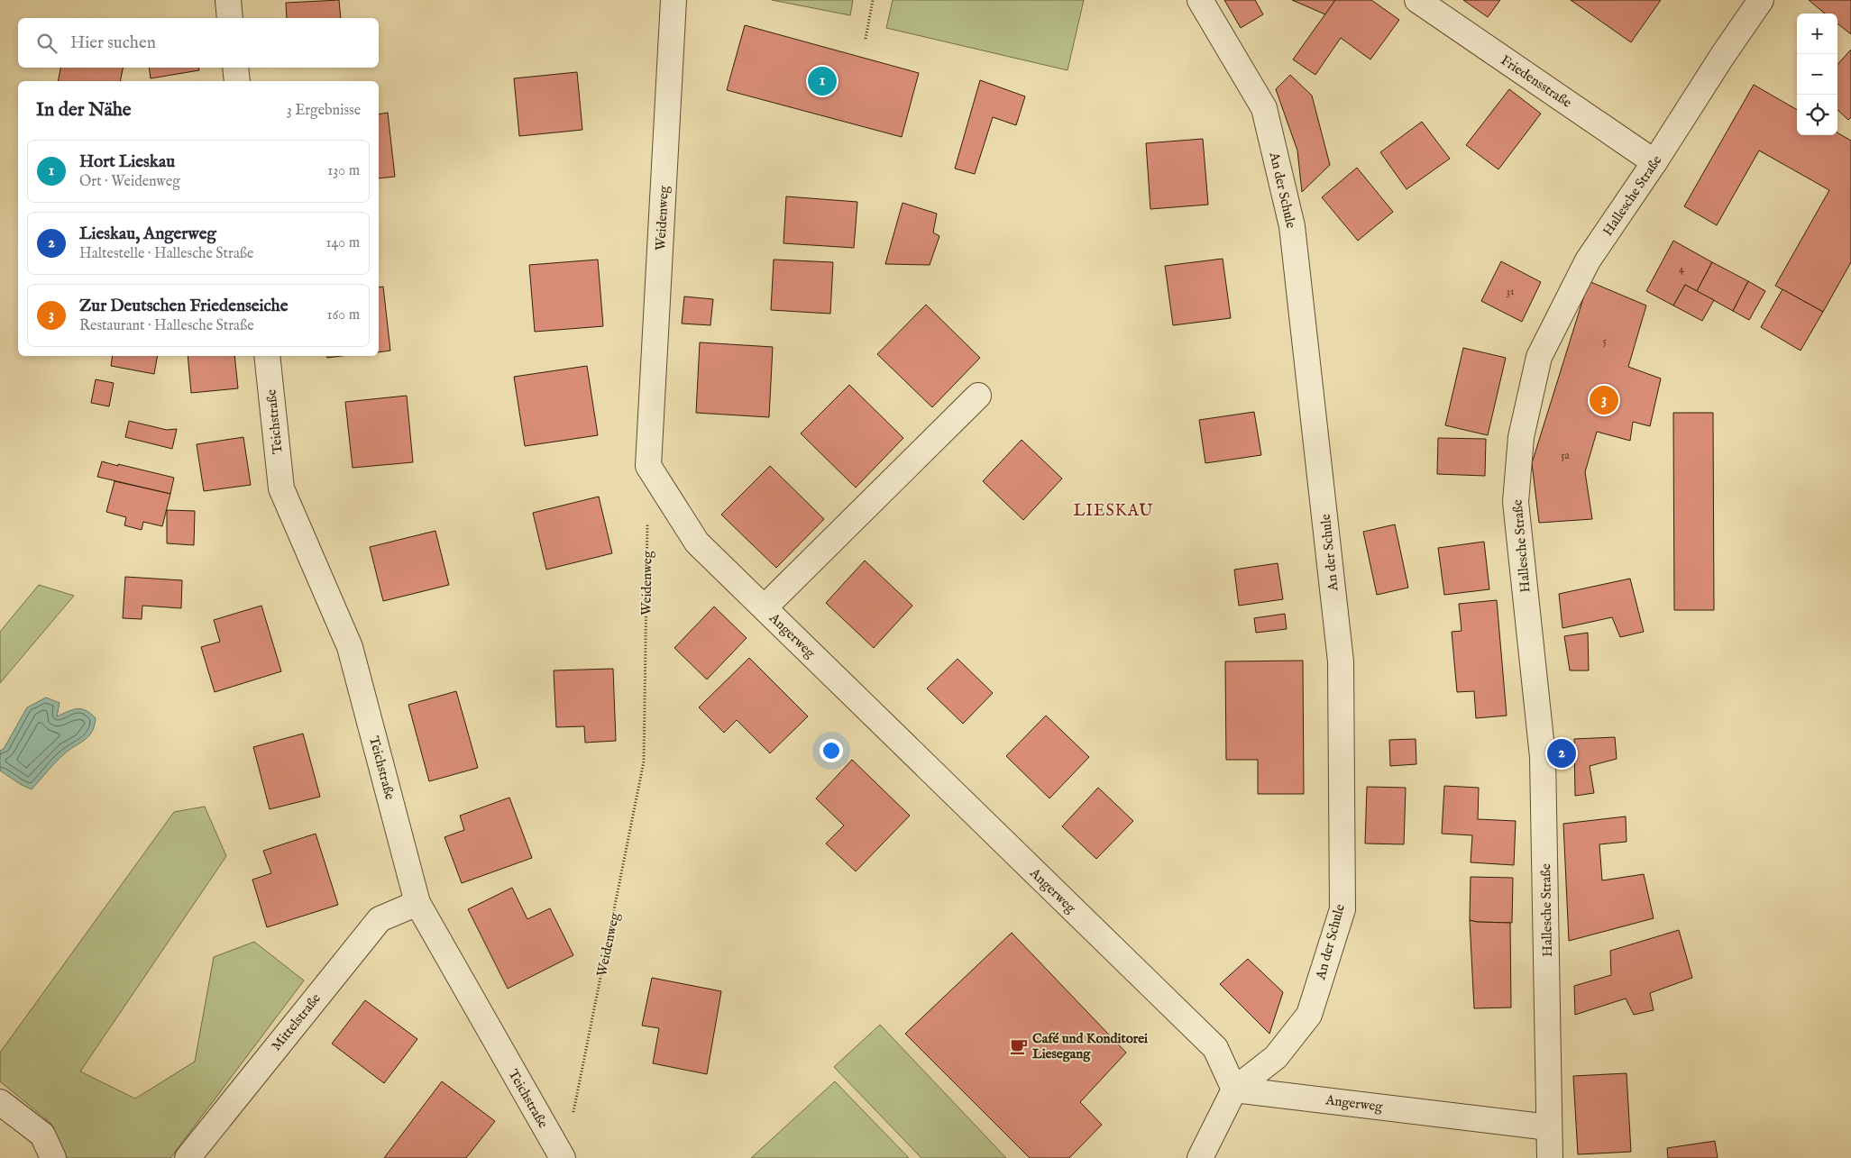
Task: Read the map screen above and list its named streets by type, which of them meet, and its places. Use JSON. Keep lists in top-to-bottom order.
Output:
{
  "streets": {
    "street": [
      "Friedensstraße",
      "An der Schule",
      "Hallesche Straße",
      "Weidenweg",
      "Teichstraße",
      "Angerweg",
      "Mittelstraße"
    ]
  },
  "crossings": [
    ["Friedensstraße", "Hallesche Straße"],
    ["An der Schule", "Angerweg"],
    ["Hallesche Straße", "Angerweg"],
    ["Weidenweg", "Angerweg"],
    ["Teichstraße", "Mittelstraße"]
  ],
  "districts": ["LIESKAU"],
  "places": {
    "cafe": ["Café und Konditorei Liesegang"]
  },
  "house_numbers": [
    "4",
    "31",
    "5",
    "5a"
  ],
  "page": {
    "map_buttons": ["+", "−"],
    "search": "Hier suchen",
    "pins": ["1", "3", "2"],
    "heading": ["In der Nähe", "3 Ergebnisse"],
    "list": [
      {
        "mark": "1",
        "name": "Hort Lieskau",
        "note": "Ort · Weidenweg",
        "value": "130 m"
      },
      {
        "mark": "2",
        "name": "Lieskau, Angerweg",
        "note": "Haltestelle · Hallesche Straße",
        "value": "140 m"
      },
      {
        "mark": "3",
        "name": "Zur Deutschen Friedenseiche",
        "note": "Restaurant · Hallesche Straße",
        "value": "160 m"
      }
    ]
  }
}
